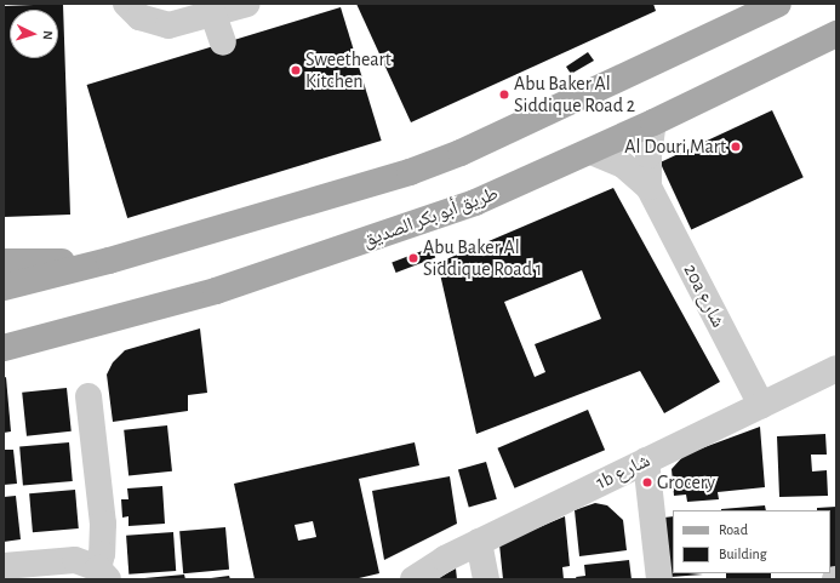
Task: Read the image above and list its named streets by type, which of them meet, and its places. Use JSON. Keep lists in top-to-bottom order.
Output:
{
  "streets": {
    "main road": ["طريق أبو بكر الصديق"],
    "street": ["20a شارع", "1b شارع"]
  },
  "crossings": [
    ["طريق أبو بكر الصديق", "20a شارع"],
    ["20a شارع", "1b شارع"]
  ],
  "places": [
    "Sweetheart Kitchen",
    "Abu Baker Al Siddique Road 2",
    "Al Douri Mart",
    "Abu Baker Al Siddique Road 1",
    "Grocery"
  ],
  "legend": ["Road", "Building"],
  "north": "right"
}
